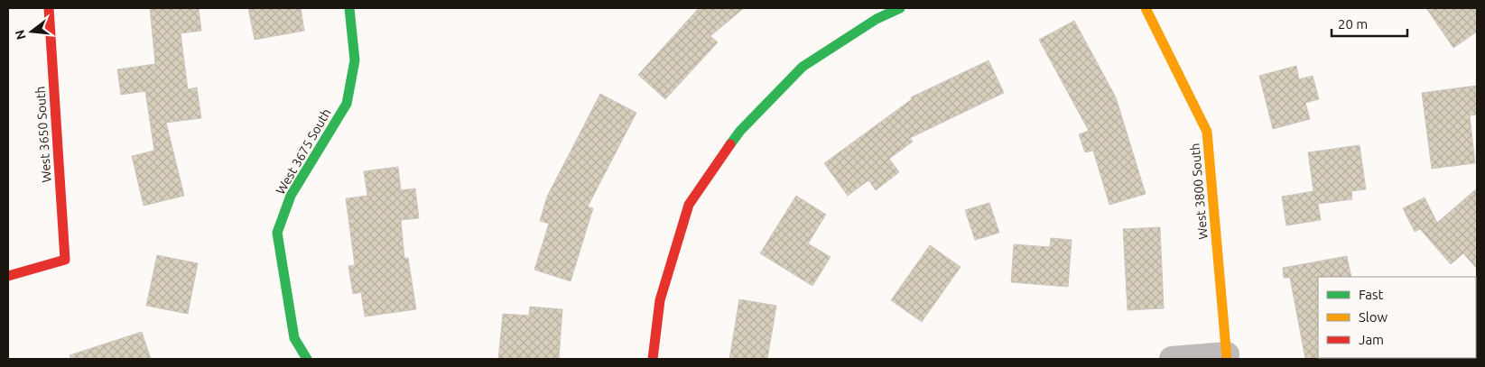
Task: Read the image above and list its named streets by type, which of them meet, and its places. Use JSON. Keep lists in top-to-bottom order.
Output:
{
  "streets": {
    "street": ["West 3650 South", "West 3675 South", "West 3800 South"]
  },
  "legend": ["Fast", "Slow", "Jam"],
  "scale_bar": "20 m",
  "north": "left"
}
